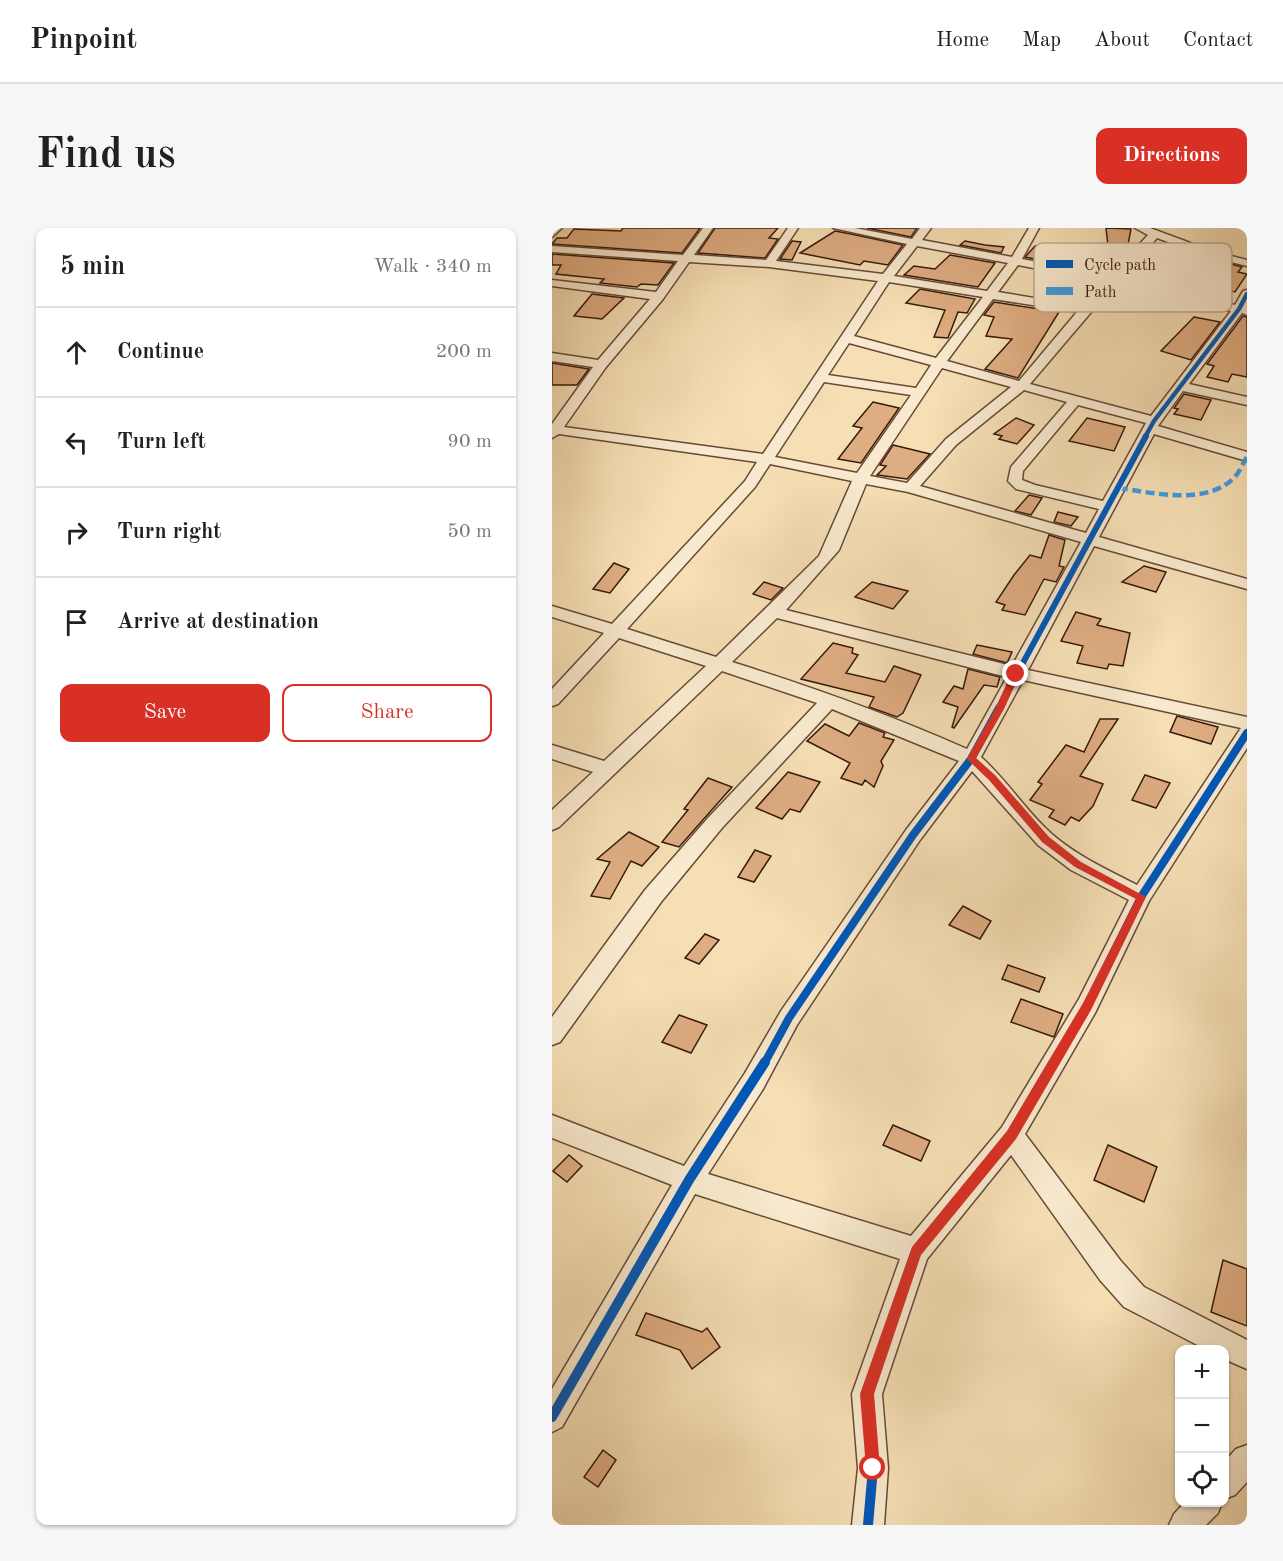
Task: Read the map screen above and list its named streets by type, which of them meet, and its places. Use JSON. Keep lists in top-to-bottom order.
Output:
{
  "legend": ["Cycle path", "Path"],
  "page": {
    "header": "Pinpoint",
    "nav": [
      "Home",
      "Map",
      "About",
      "Contact"
    ],
    "buttons": [
      "Directions",
      ["Save", "Share"]
    ],
    "title": "Find us",
    "heading": ["5 min", "Walk · 340 m"],
    "list": [
      ["Continue", "200 m"],
      ["Turn left", "90 m"],
      ["Turn right", "50 m"],
      "Arrive at destination"
    ],
    "map_buttons": ["+", "−"]
  }
}
